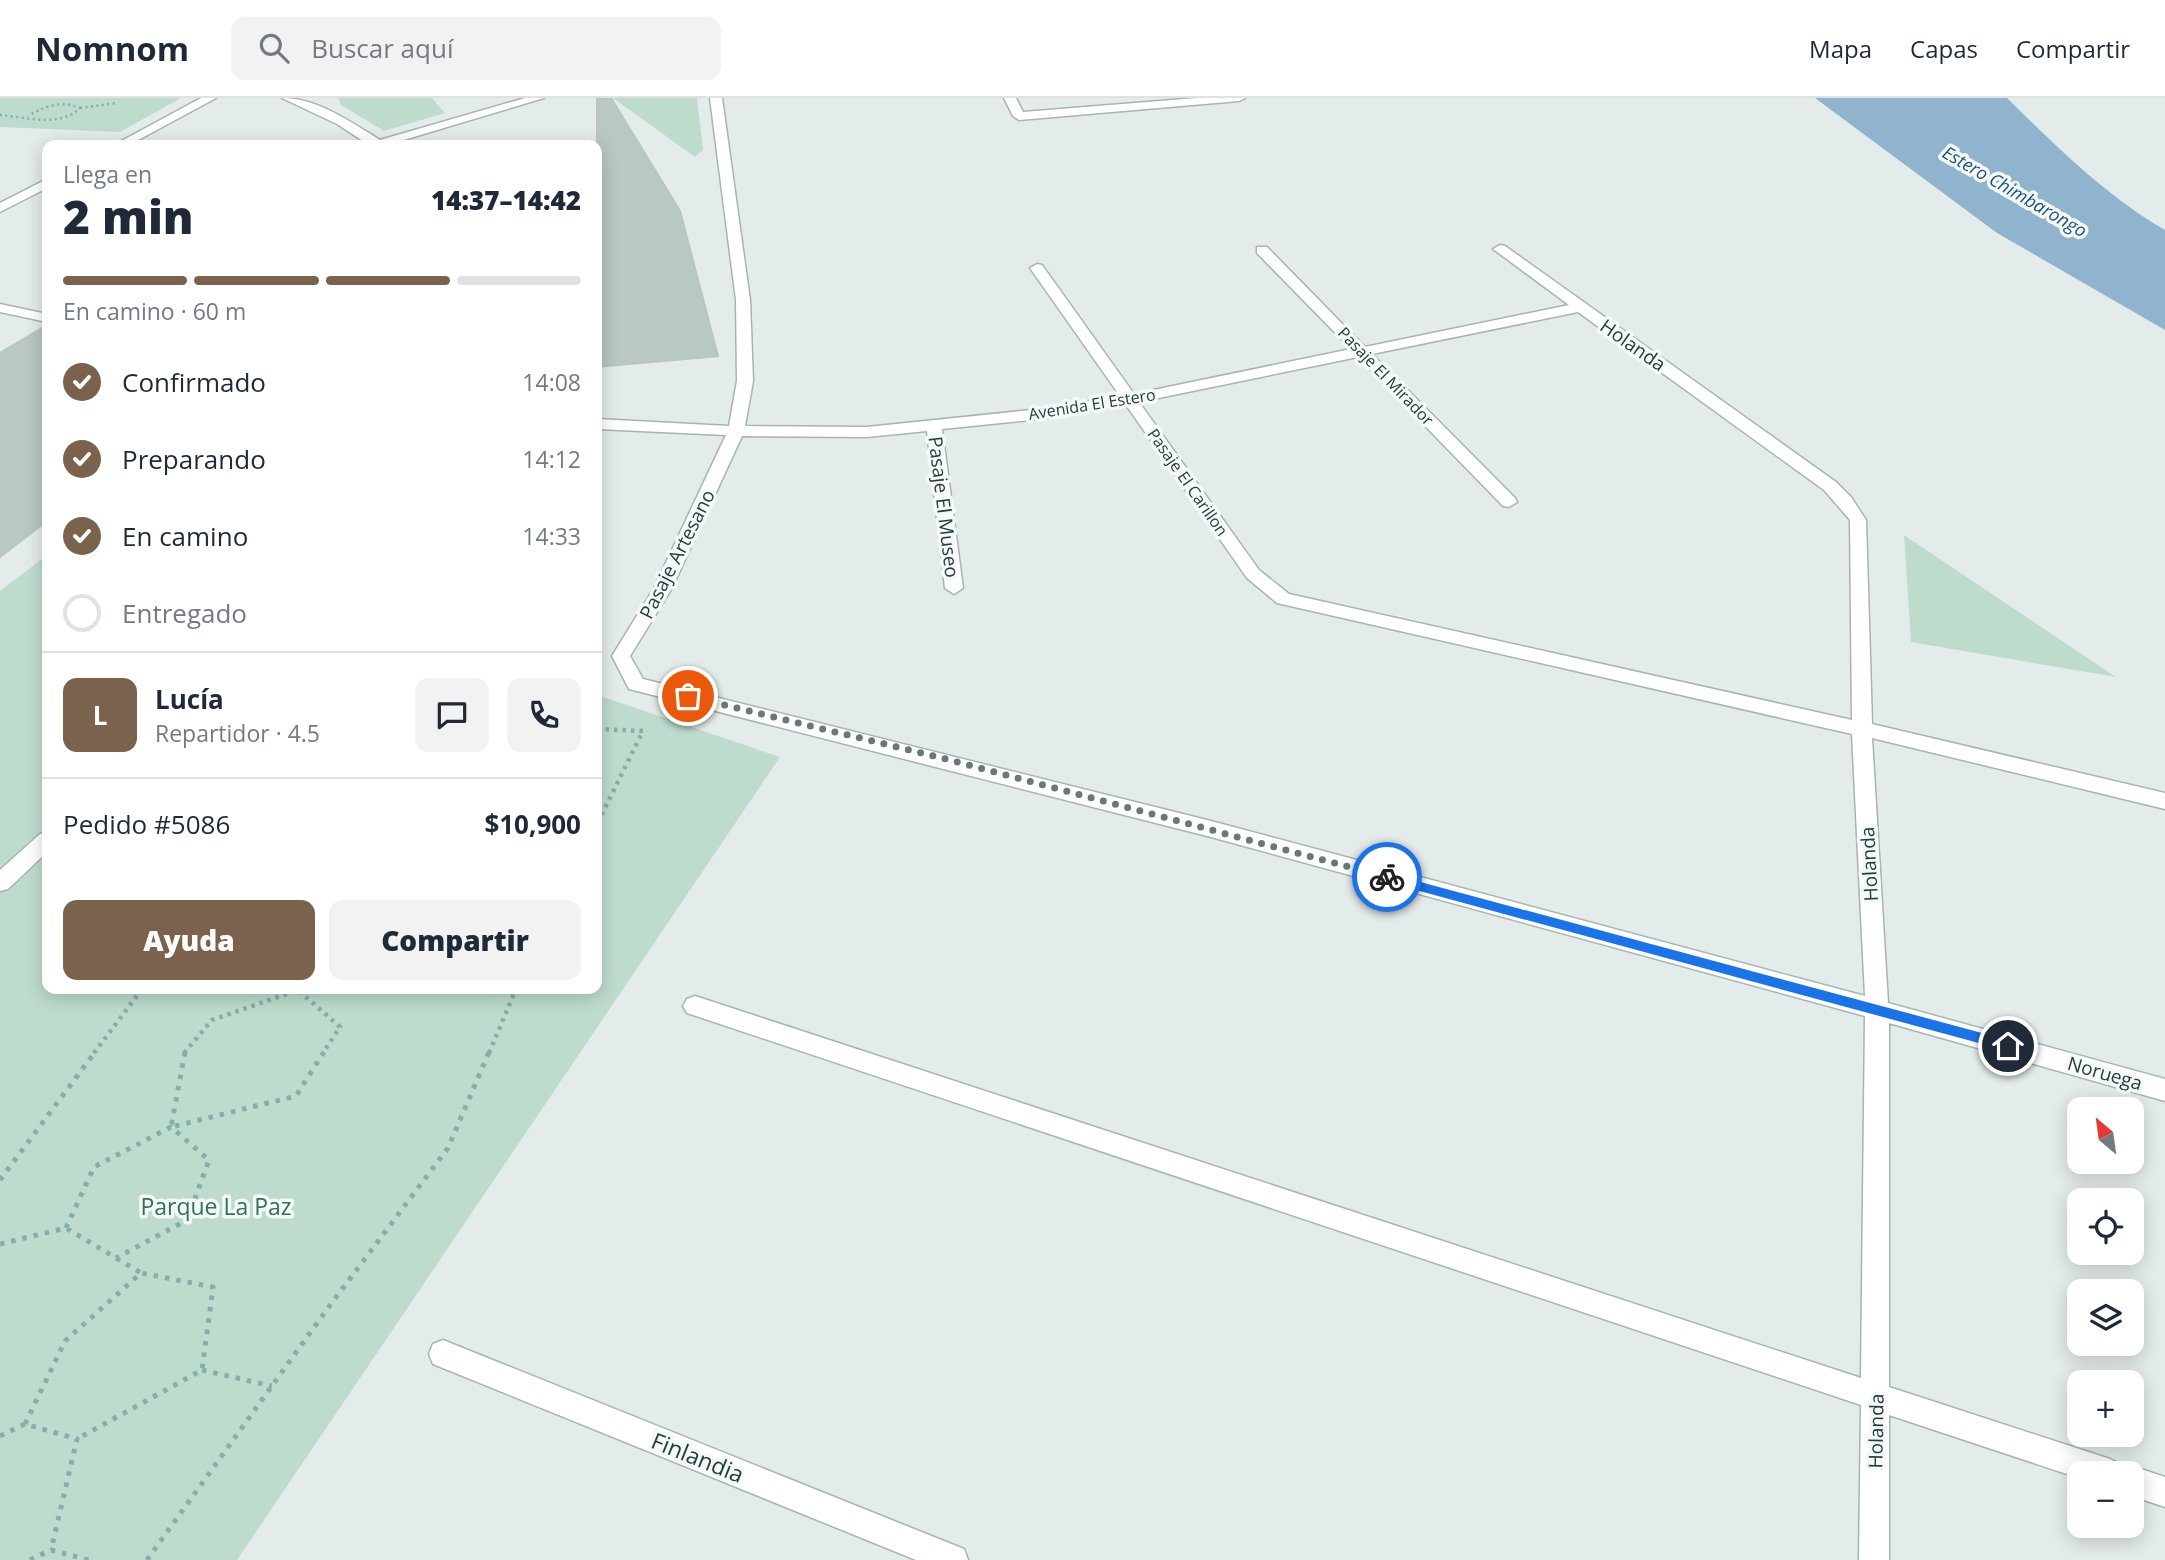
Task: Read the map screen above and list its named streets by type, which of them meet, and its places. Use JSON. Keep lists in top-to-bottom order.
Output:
{
  "streets": {
    "street": [
      "Holanda",
      "Pasaje El Mirador",
      "Avenida El Estero",
      "Pasaje El Carillon",
      "Pasaje El Museo",
      "Pasaje Artesano",
      "Noruega",
      "Finlandia"
    ]
  },
  "crossings": [
    ["Holanda", "Avenida El Estero"],
    ["Holanda", "Pasaje El Carillon"],
    ["Holanda", "Noruega"],
    ["Pasaje El Mirador", "Avenida El Estero"],
    ["Avenida El Estero", "Pasaje El Carillon"],
    ["Avenida El Estero", "Pasaje El Museo"],
    ["Avenida El Estero", "Pasaje Artesano"],
    ["Pasaje Artesano", "Noruega"]
  ],
  "water": ["Estero Chimbarongo"],
  "parks": ["Parque La Paz"],
  "north": "top left",
  "page": {
    "header": "Nomnom",
    "search": "Buscar aquí",
    "nav": ["Mapa", "Capas", "Compartir"],
    "heading": ["2 min", "Llega en", "14:37–14:42"],
    "panel": [
      "Lucía",
      "Repartidor · 4.5",
      "Pedido #5086",
      "$10,900"
    ],
    "bar": "En camino · 60 m",
    "list": [
      ["Confirmado", "14:08"],
      ["Preparando", "14:12"],
      ["En camino", "14:33"],
      "Entregado"
    ],
    "round": "L",
    "buttons": ["Ayuda", "Compartir"],
    "map_buttons": ["+", "−"]
  }
}
